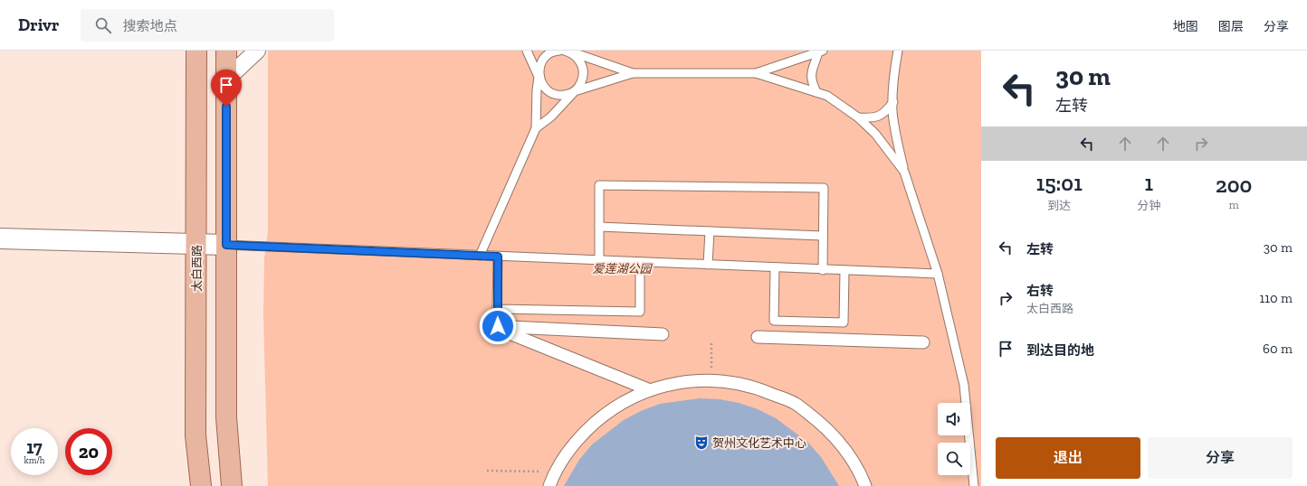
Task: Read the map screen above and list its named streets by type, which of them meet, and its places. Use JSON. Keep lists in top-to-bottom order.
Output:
{
  "streets": {
    "main road": ["太白西路"]
  },
  "parks": ["爱莲湖公园"],
  "places": {
    "theatre": ["贺州文化艺术中心"]
  },
  "page": {
    "header": "Drivr",
    "search": "搜索地点",
    "nav": ["地图", "图层", "分享"],
    "turn": ["30 m", "左转"],
    "eta": [
      "15:01",
      "到达",
      "1",
      "分钟",
      "200",
      "m"
    ],
    "list": [
      {
        "name": "左转",
        "value": "30 m"
      },
      {
        "name": "右转",
        "note": "太白西路",
        "value": "110 m"
      },
      {
        "name": "到达目的地",
        "value": "60 m"
      }
    ],
    "speed": "17 km/h",
    "limit": "20",
    "buttons": ["退出", "分享"]
  }
}
